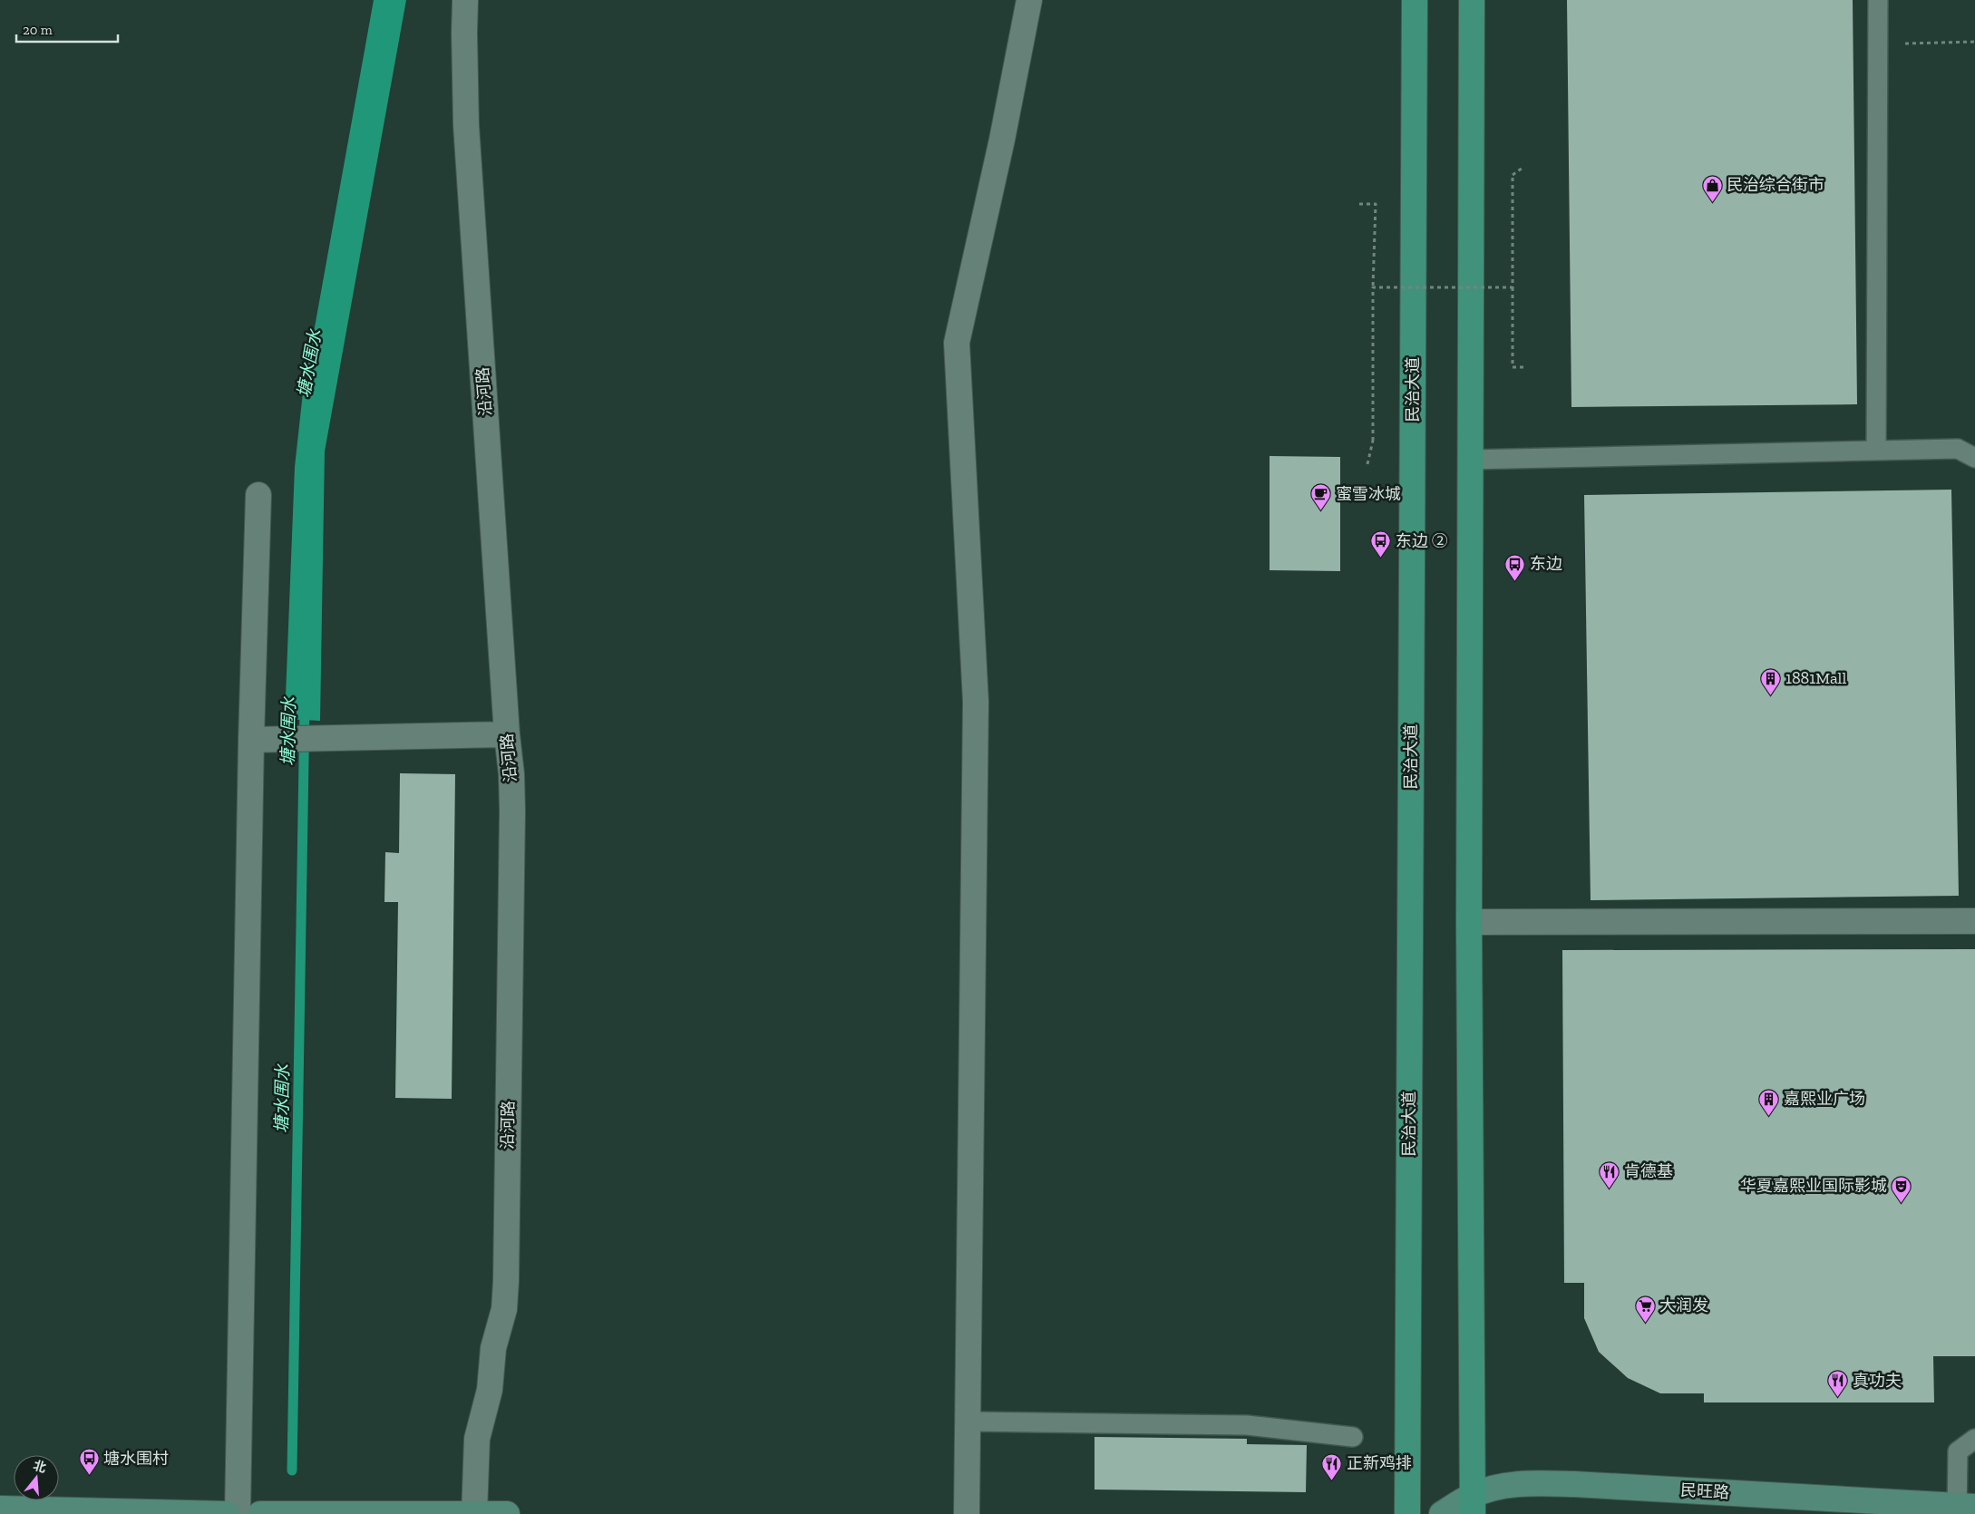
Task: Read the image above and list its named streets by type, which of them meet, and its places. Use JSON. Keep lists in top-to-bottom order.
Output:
{
  "streets": {
    "main road": ["民治大道", "民旺路"],
    "street": ["沿河路"]
  },
  "water": ["塘水围水"],
  "places": {
    "shop": ["民治综合街市"],
    "cafe": ["蜜雪冰城"],
    "bus stop": ["东边 ②", "东边", "塘水围村"],
    "building": ["1881Mall", "嘉熙业广场"],
    "restaurant": ["肯德基", "真功夫", "正新鸡排"],
    "theatre": ["华夏嘉熙业国际影城"],
    "supermarket": ["大润发"]
  },
  "scale_bar": "20 m",
  "north": "top"
}
